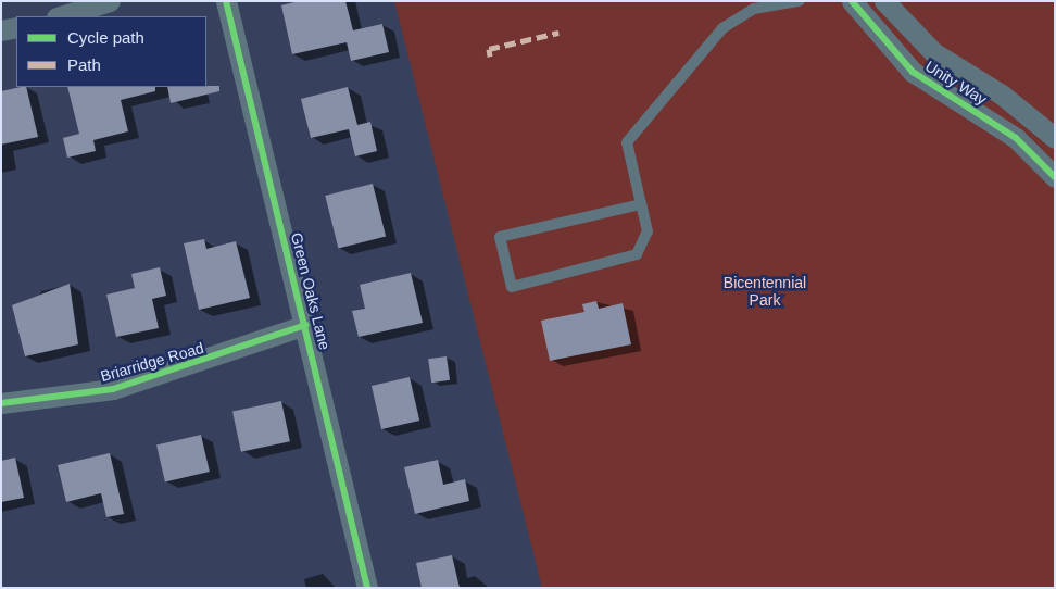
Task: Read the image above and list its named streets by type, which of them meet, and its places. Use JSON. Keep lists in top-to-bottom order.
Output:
{
  "streets": {
    "street": ["Unity Way", "Green Oaks Lane", "Briarridge Road"]
  },
  "crossings": [
    ["Green Oaks Lane", "Briarridge Road"]
  ],
  "parks": ["Bicentennial Park"],
  "legend": ["Cycle path", "Path"]
}
